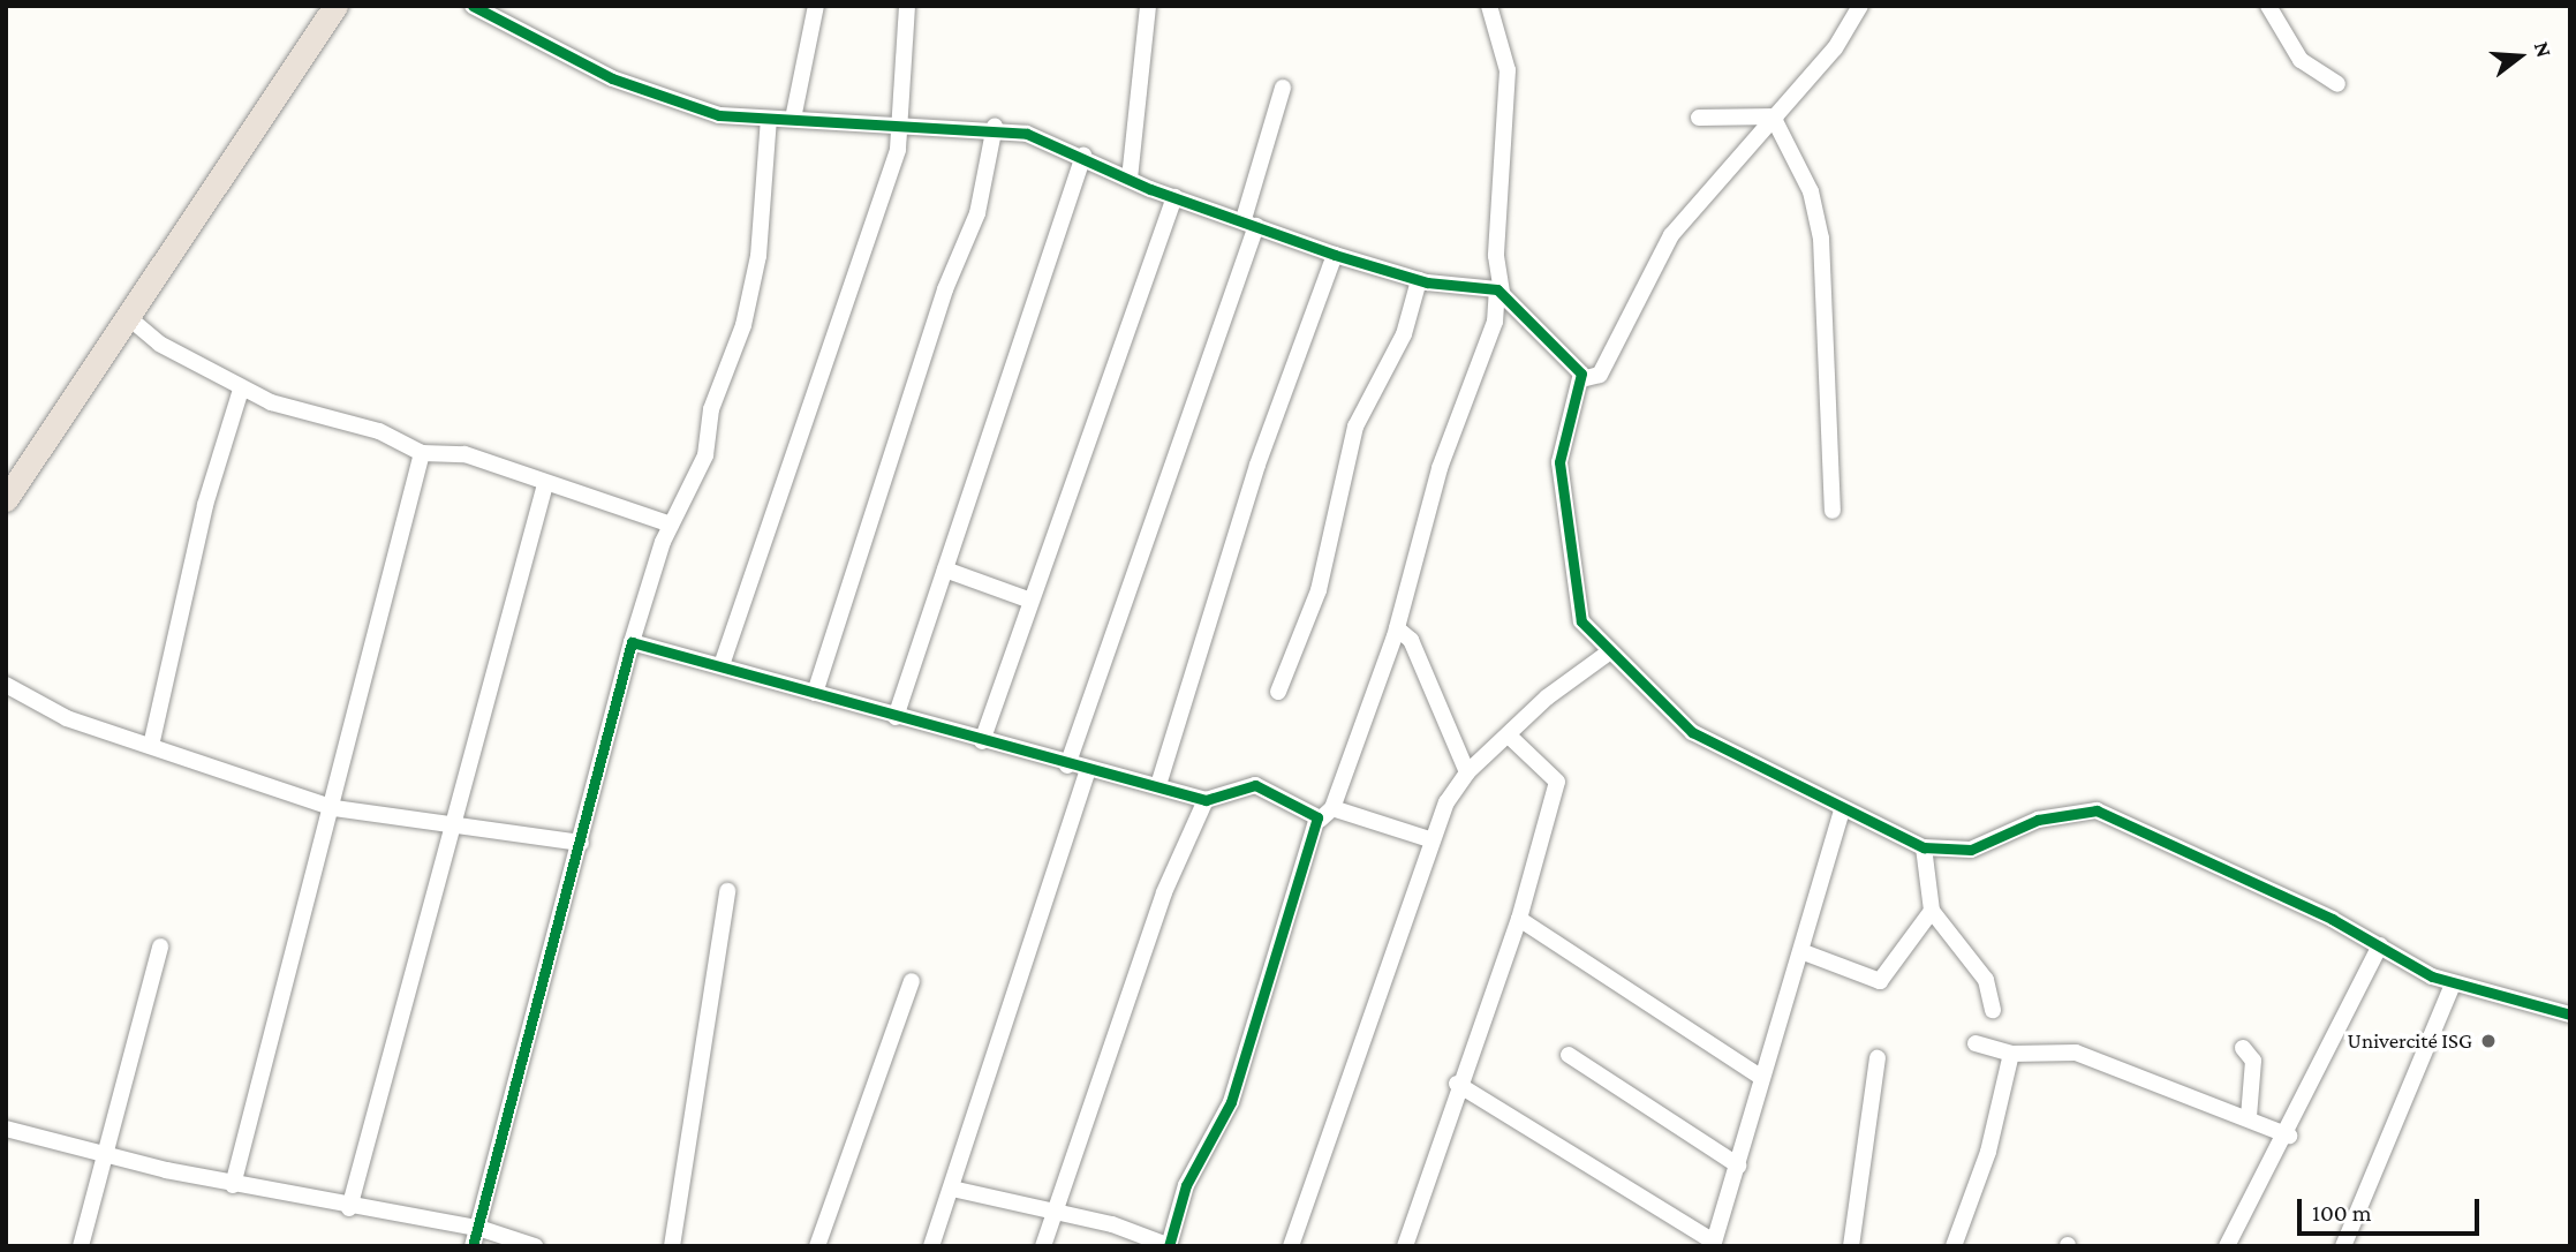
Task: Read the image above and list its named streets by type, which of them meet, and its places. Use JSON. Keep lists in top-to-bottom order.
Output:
{
  "places": ["Univercité ISG"],
  "scale_bar": "100 m",
  "north": "right"
}
